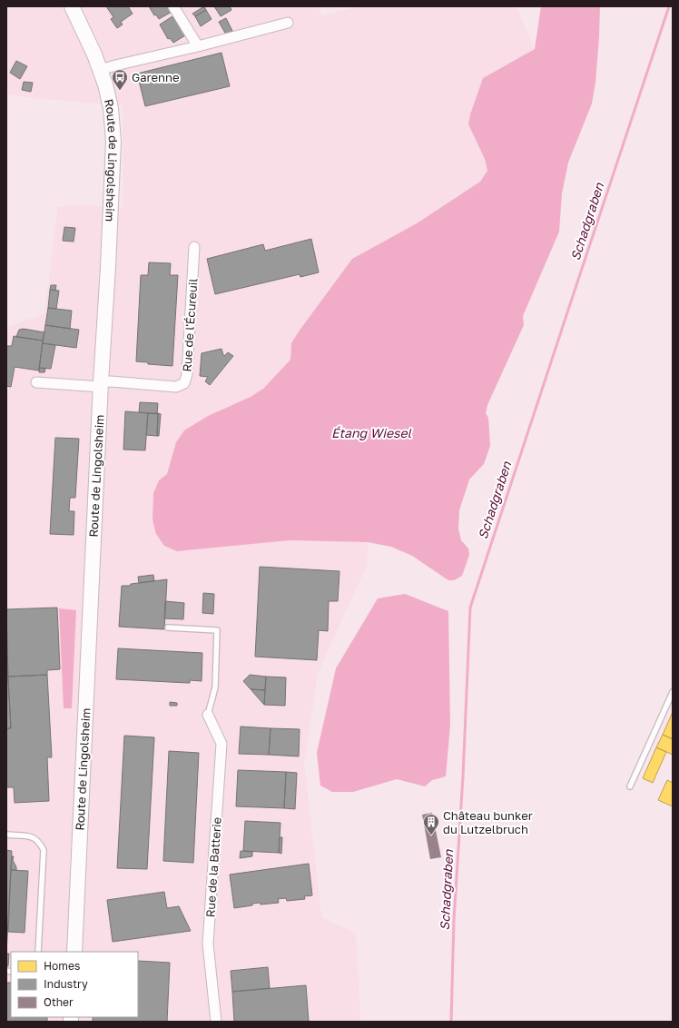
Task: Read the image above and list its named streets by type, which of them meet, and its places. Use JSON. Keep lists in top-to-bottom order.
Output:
{
  "streets": {
    "main road": ["Route de Lingolsheim"],
    "street": ["Rue de l'Écureuil", "Rue de la Batterie"]
  },
  "crossings": [
    ["Route de Lingolsheim", "Rue de l'Écureuil"]
  ],
  "water": ["Schadgraben", "Étang Wiesel"],
  "places": {
    "bus stop": ["Garenne"],
    "building": ["Château bunker du Lutzelbruch"]
  },
  "legend": ["Homes", "Industry", "Other"]
}
